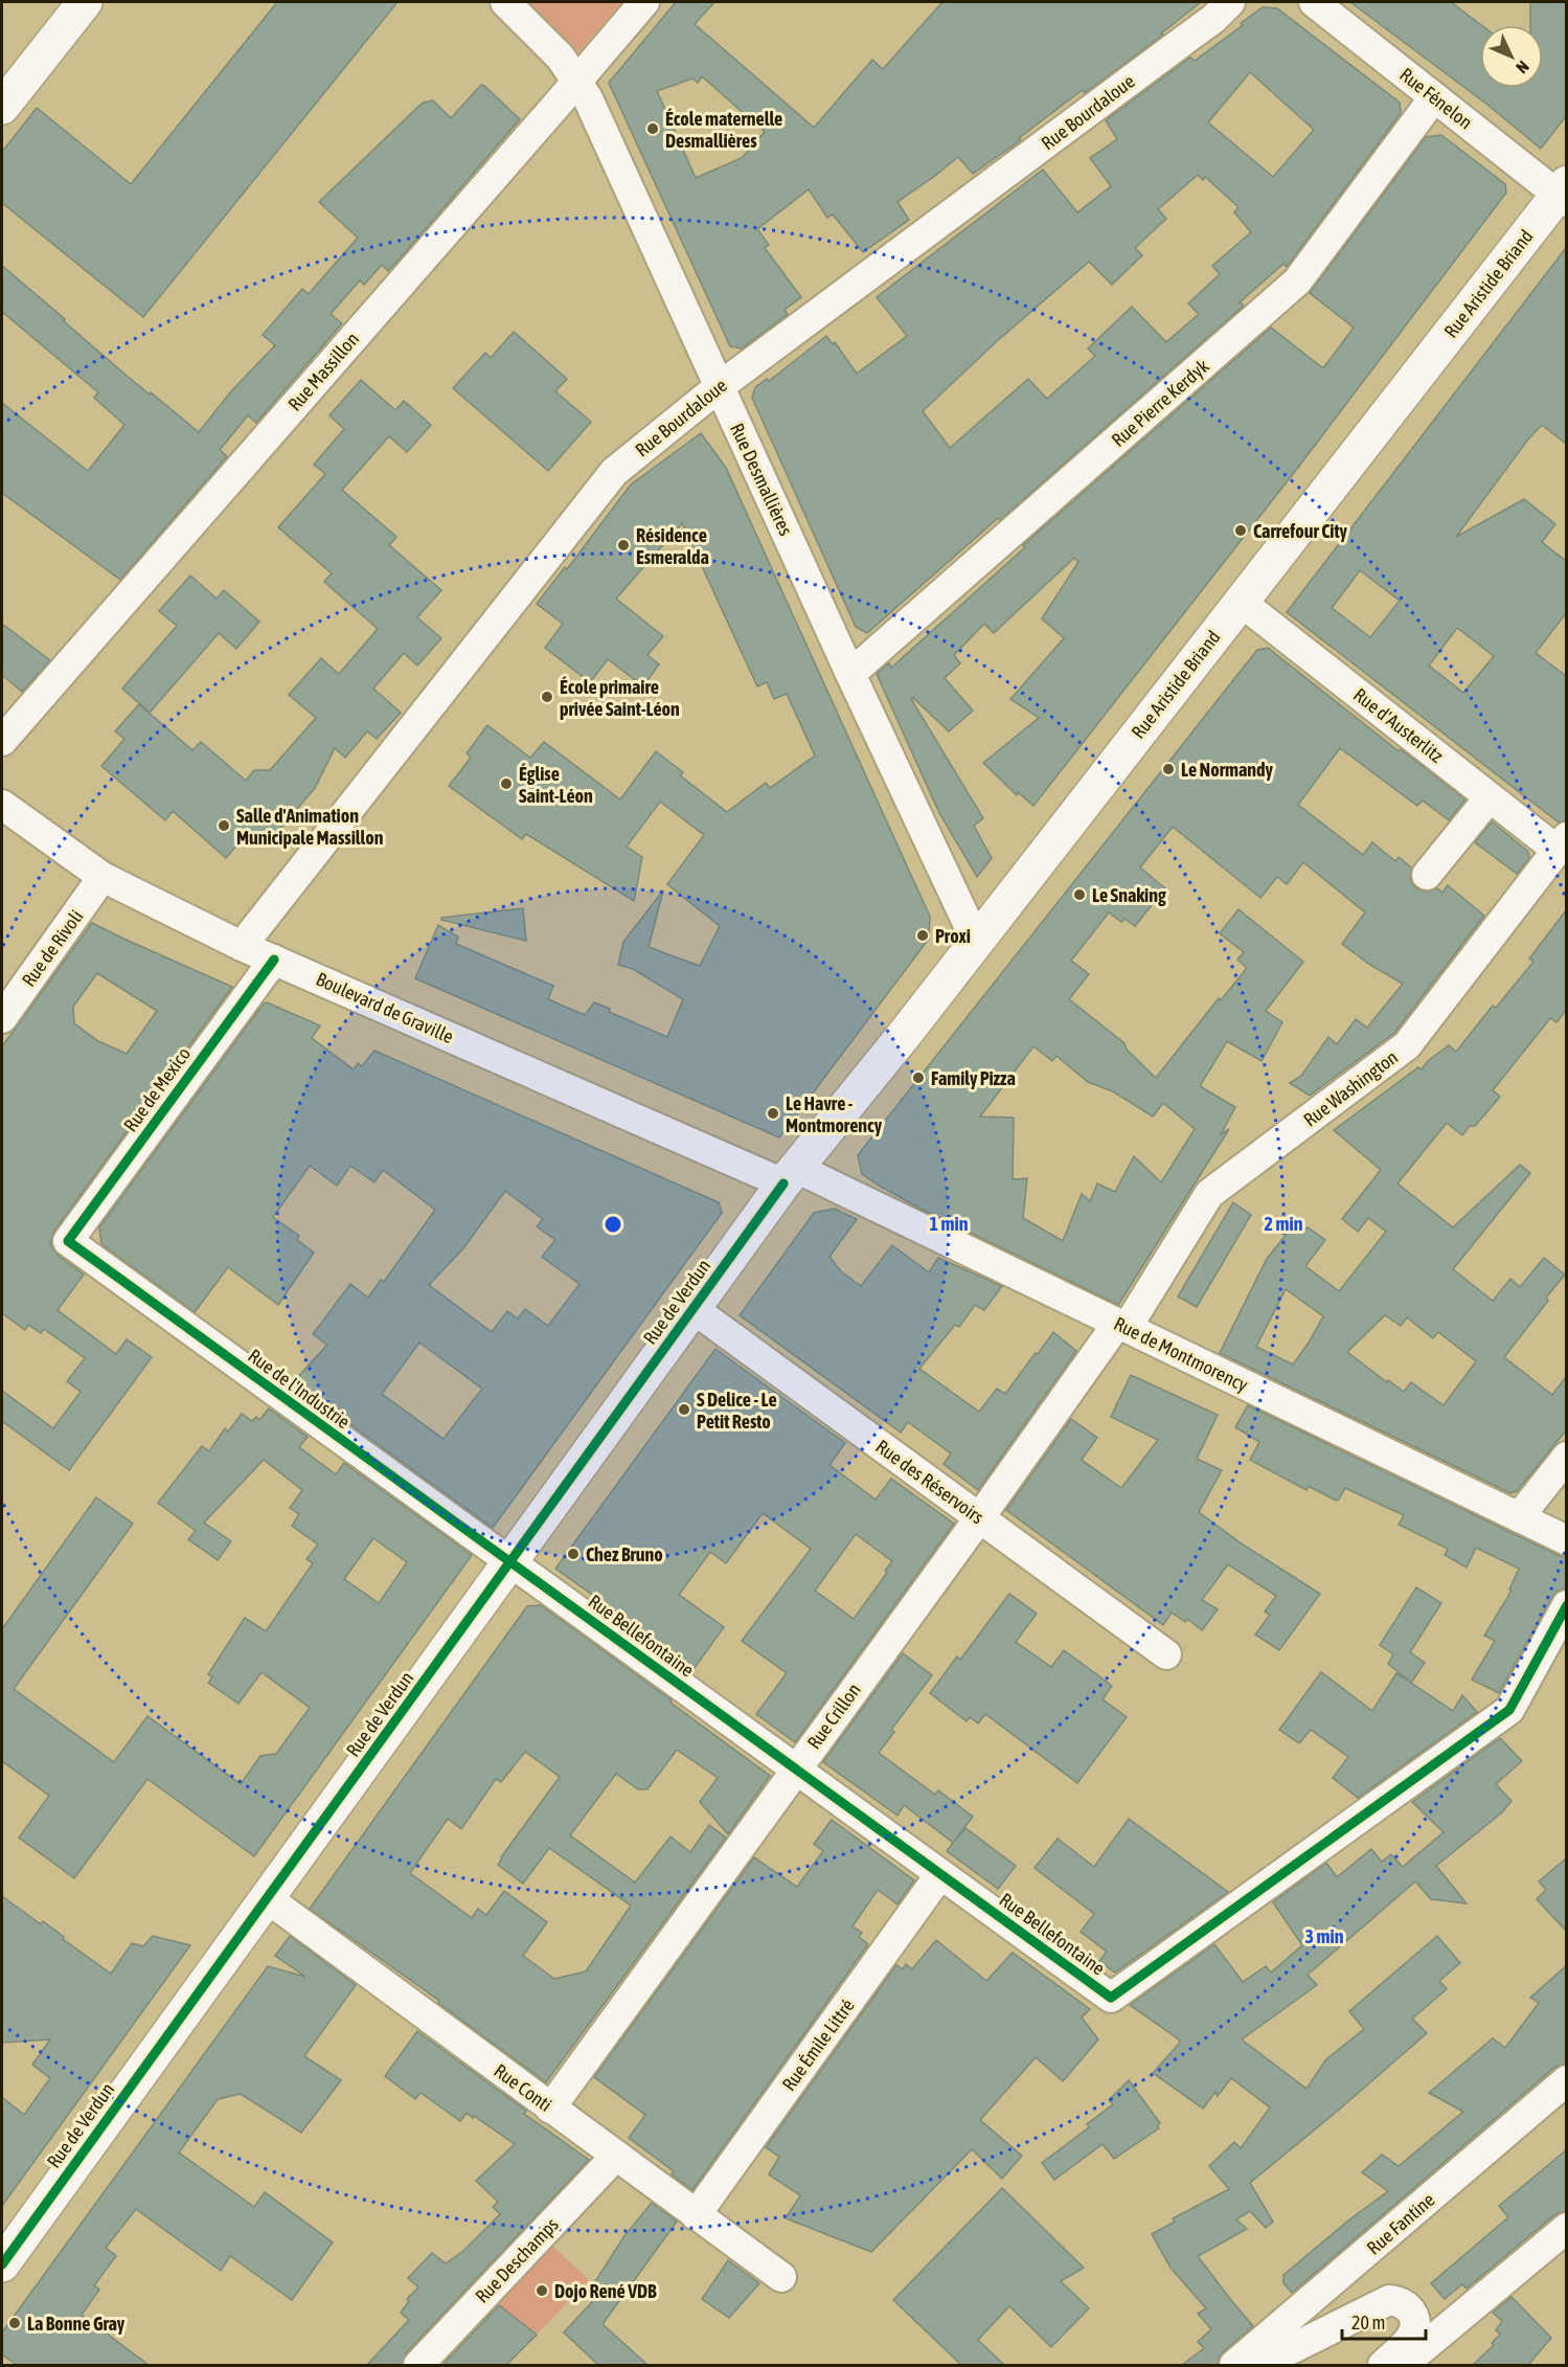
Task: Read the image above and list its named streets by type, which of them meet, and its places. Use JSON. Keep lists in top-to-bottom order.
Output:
{
  "streets": {
    "main road": ["Rue Aristide Briand", "Rue de Verdun"],
    "street": [
      "Rue Fénelon",
      "Rue Bourdaloue",
      "Rue Massillon",
      "Rue Pierre Kerdyk",
      "Rue Desmallières",
      "Rue d'Austerlitz",
      "Rue de Rivoli",
      "Boulevard de Graville",
      "Rue Washington",
      "Rue de Mexico",
      "Rue de Montmorency",
      "Rue de l'Industrie",
      "Rue des Réservoirs",
      "Rue Bellefontaine",
      "Rue Crillon",
      "Rue Émile Littré",
      "Rue Conti",
      "Rue Fantine",
      "Rue Deschamps"
    ]
  },
  "crossings": [
    ["Rue Fénelon", "Rue Aristide Briand"],
    ["Rue Fénelon", "Rue Pierre Kerdyk"],
    ["Rue Bourdaloue", "Rue Desmallières"],
    ["Rue Bourdaloue", "Boulevard de Graville"],
    ["Rue Aristide Briand", "Rue Desmallières"],
    ["Rue Aristide Briand", "Rue d'Austerlitz"],
    ["Rue Aristide Briand", "Boulevard de Graville"],
    ["Rue Aristide Briand", "Rue de Verdun"],
    ["Rue Aristide Briand", "Rue de Montmorency"],
    ["Rue Massillon", "Rue Desmallières"],
    ["Rue Pierre Kerdyk", "Rue Desmallières"],
    ["Rue d'Austerlitz", "Rue Washington"],
    ["Rue de Rivoli", "Boulevard de Graville"],
    ["Boulevard de Graville", "Rue de Mexico"],
    ["Boulevard de Graville", "Rue de Verdun"],
    ["Boulevard de Graville", "Rue de Montmorency"],
    ["Rue Washington", "Rue de Montmorency"],
    ["Rue Washington", "Rue Crillon"],
    ["Rue de Mexico", "Rue de l'Industrie"],
    ["Rue de Verdun", "Rue de Montmorency"],
    ["Rue de Verdun", "Rue de l'Industrie"],
    ["Rue de Verdun", "Rue des Réservoirs"],
    ["Rue de Verdun", "Rue Bellefontaine"],
    ["Rue de Verdun", "Rue Conti"],
    ["Rue de Montmorency", "Rue Crillon"],
    ["Rue de l'Industrie", "Rue Bellefontaine"],
    ["Rue des Réservoirs", "Rue Crillon"],
    ["Rue Bellefontaine", "Rue Crillon"],
    ["Rue Bellefontaine", "Rue Émile Littré"],
    ["Rue Crillon", "Rue Conti"],
    ["Rue Émile Littré", "Rue Conti"],
    ["Rue Conti", "Rue Deschamps"]
  ],
  "places": [
    "École maternelle Desmallières",
    "Carrefour City",
    "Résidence Esmeralda",
    "École primaire privée Saint-Léon",
    "Le Normandy",
    "Église Saint-Léon",
    "Salle d'Animation Municipale Massillon",
    "Le Snaking",
    "Proxi",
    "Family Pizza",
    "Le Havre - Montmorency",
    "S Delice - Le Petit Resto",
    "Chez Bruno",
    "Dojo René VDB",
    "La Bonne Gray"
  ],
  "scale_bar": "20 m",
  "north": "bottom right",
  "rings": ["1 min", "2 min", "3 min"]
}
